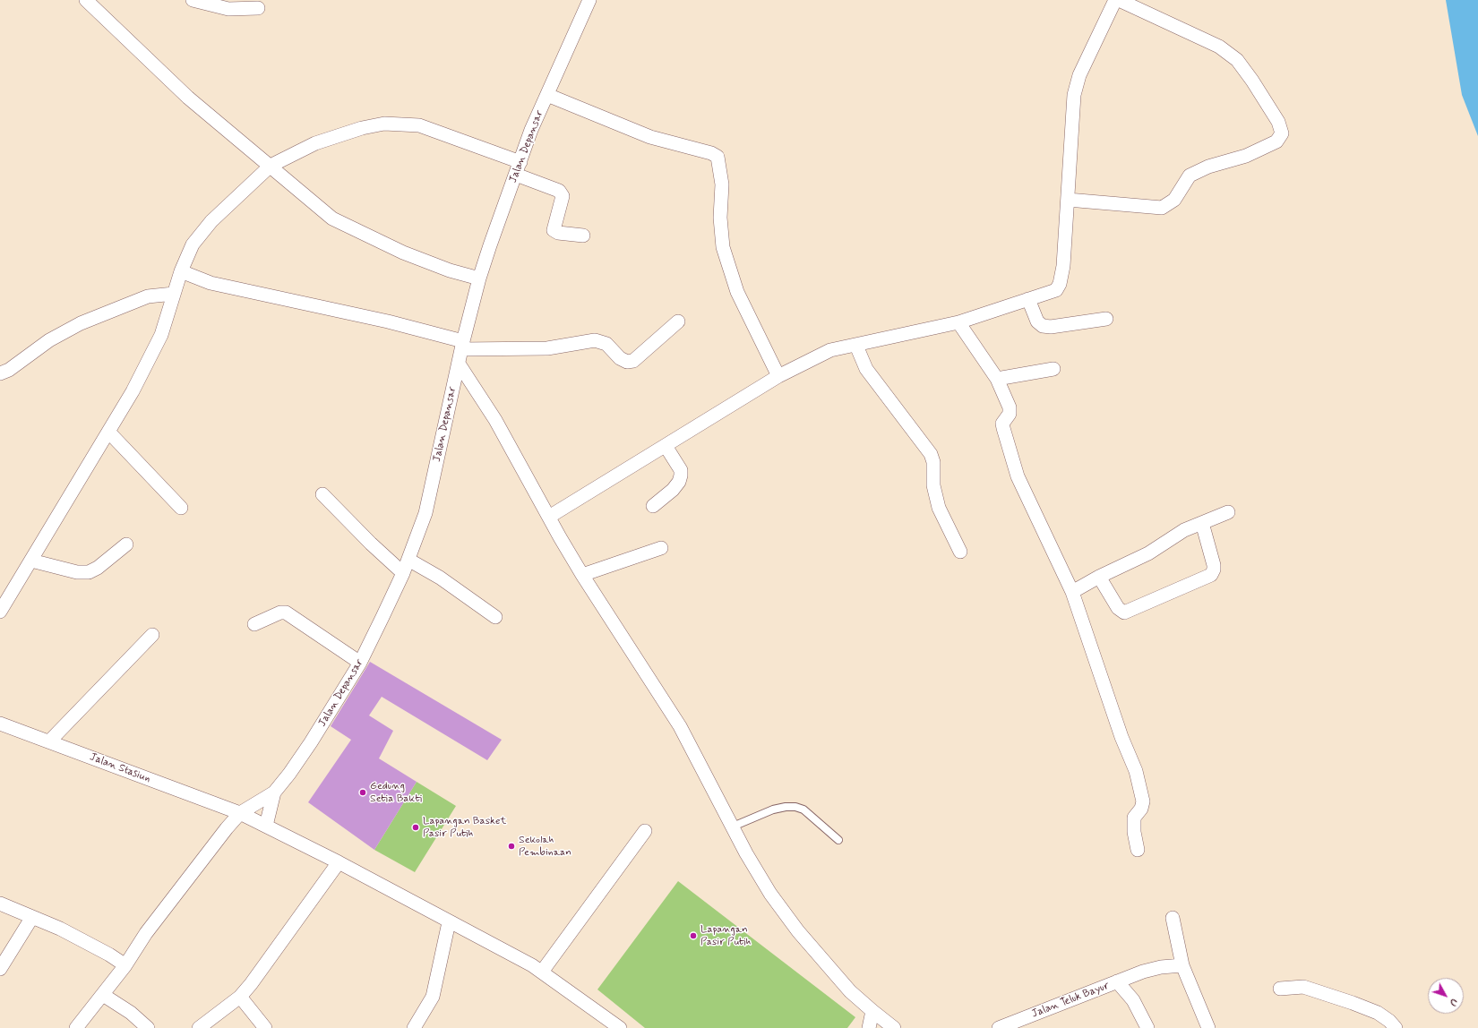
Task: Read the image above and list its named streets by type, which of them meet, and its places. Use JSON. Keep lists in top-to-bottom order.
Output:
{
  "streets": {
    "street": ["Jalan Depansar", "Jalan Stasiun", "Jalan Teluk Bayur"]
  },
  "crossings": [
    ["Jalan Depansar", "Jalan Stasiun"]
  ],
  "places": [
    "Gedung Setia Bakti",
    "Lapangan Basket Pasir Putih",
    "Sekolah Pembinaan",
    "Lapangan Pasir Putih"
  ],
  "north": "bottom right"
}
